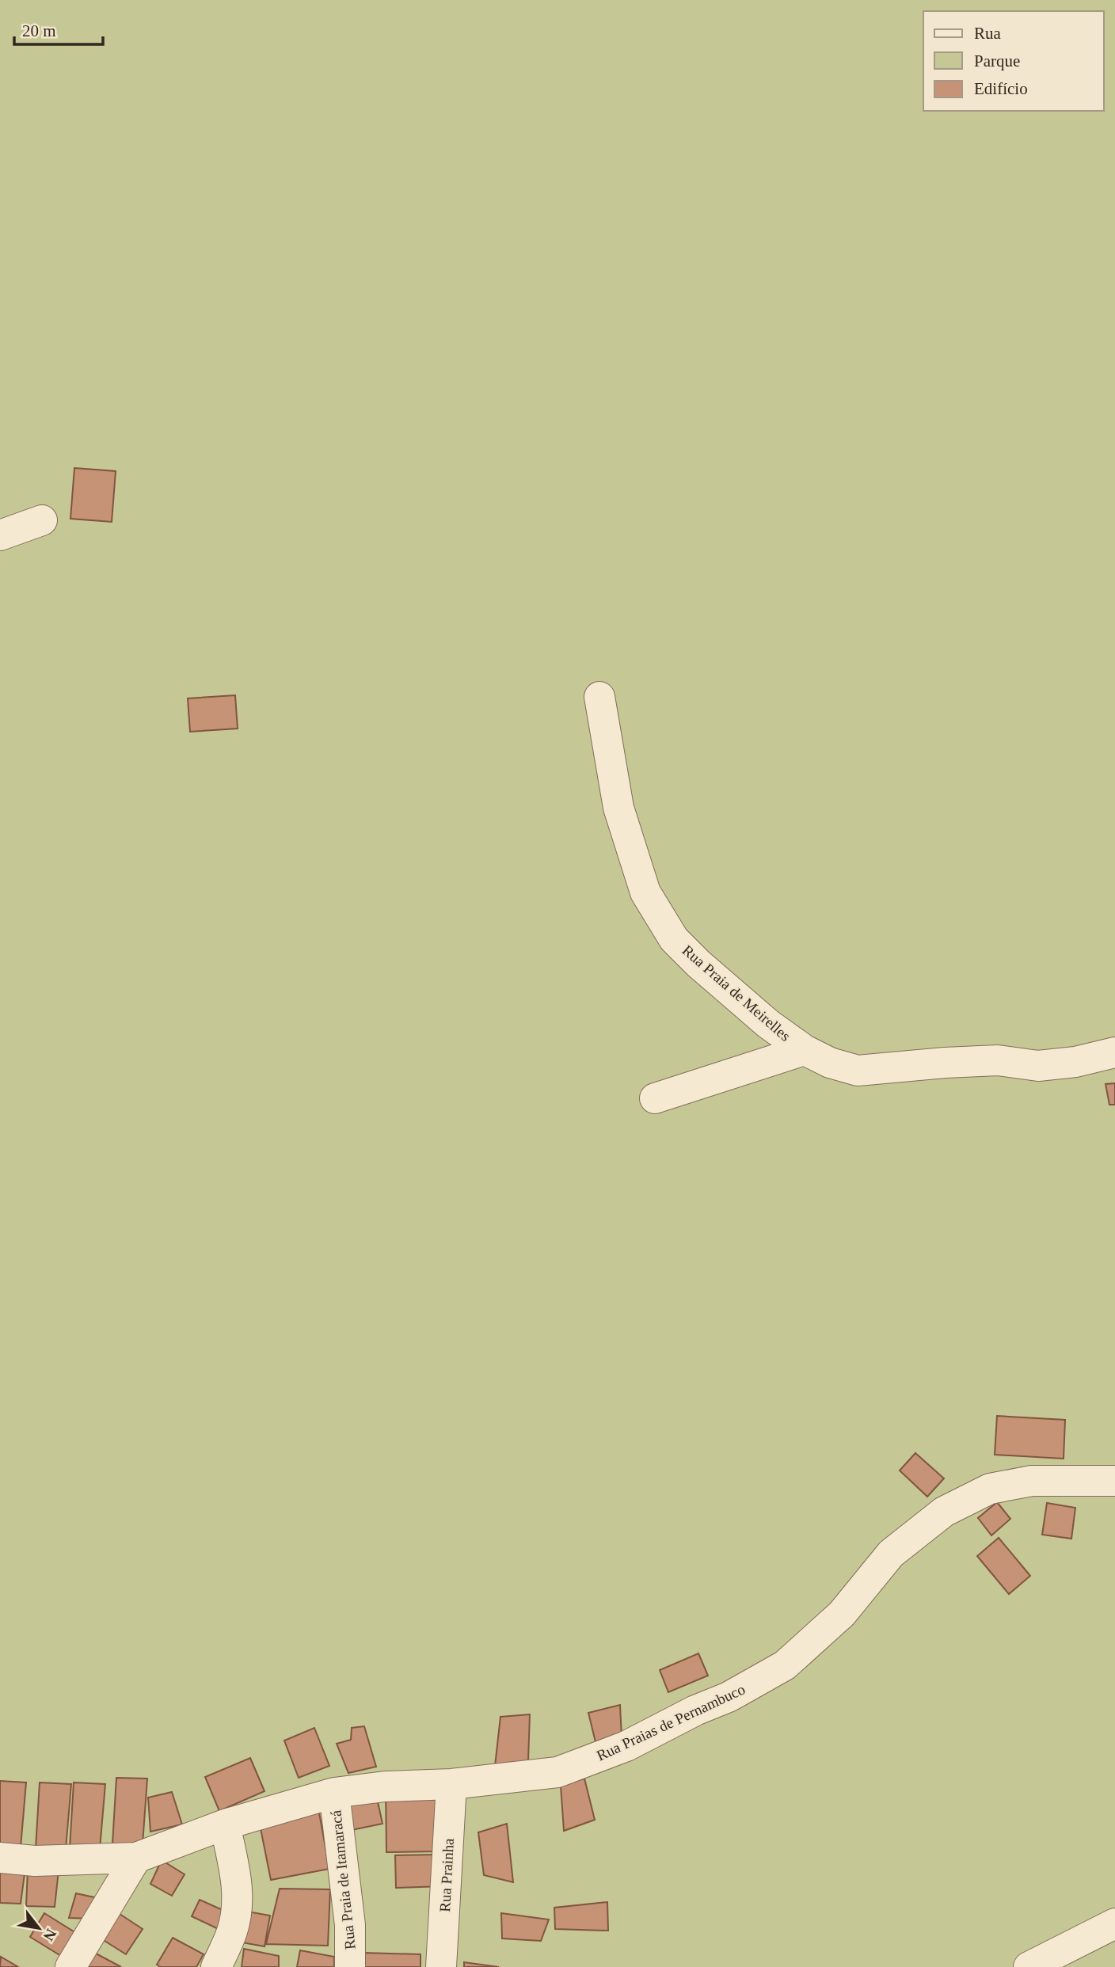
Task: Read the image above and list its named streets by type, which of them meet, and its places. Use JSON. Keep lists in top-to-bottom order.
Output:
{
  "streets": {
    "street": [
      "Rua Praia de Meirelles",
      "Rua Praias de Pernambuco",
      "Rua Prainha",
      "Rua Praia de Itamaracá"
    ]
  },
  "crossings": [
    ["Rua Praias de Pernambuco", "Rua Prainha"],
    ["Rua Praias de Pernambuco", "Rua Praia de Itamaracá"]
  ],
  "legend": ["Rua", "Parque", "Edifício"],
  "scale_bar": "20 m",
  "north": "bottom right"
}
